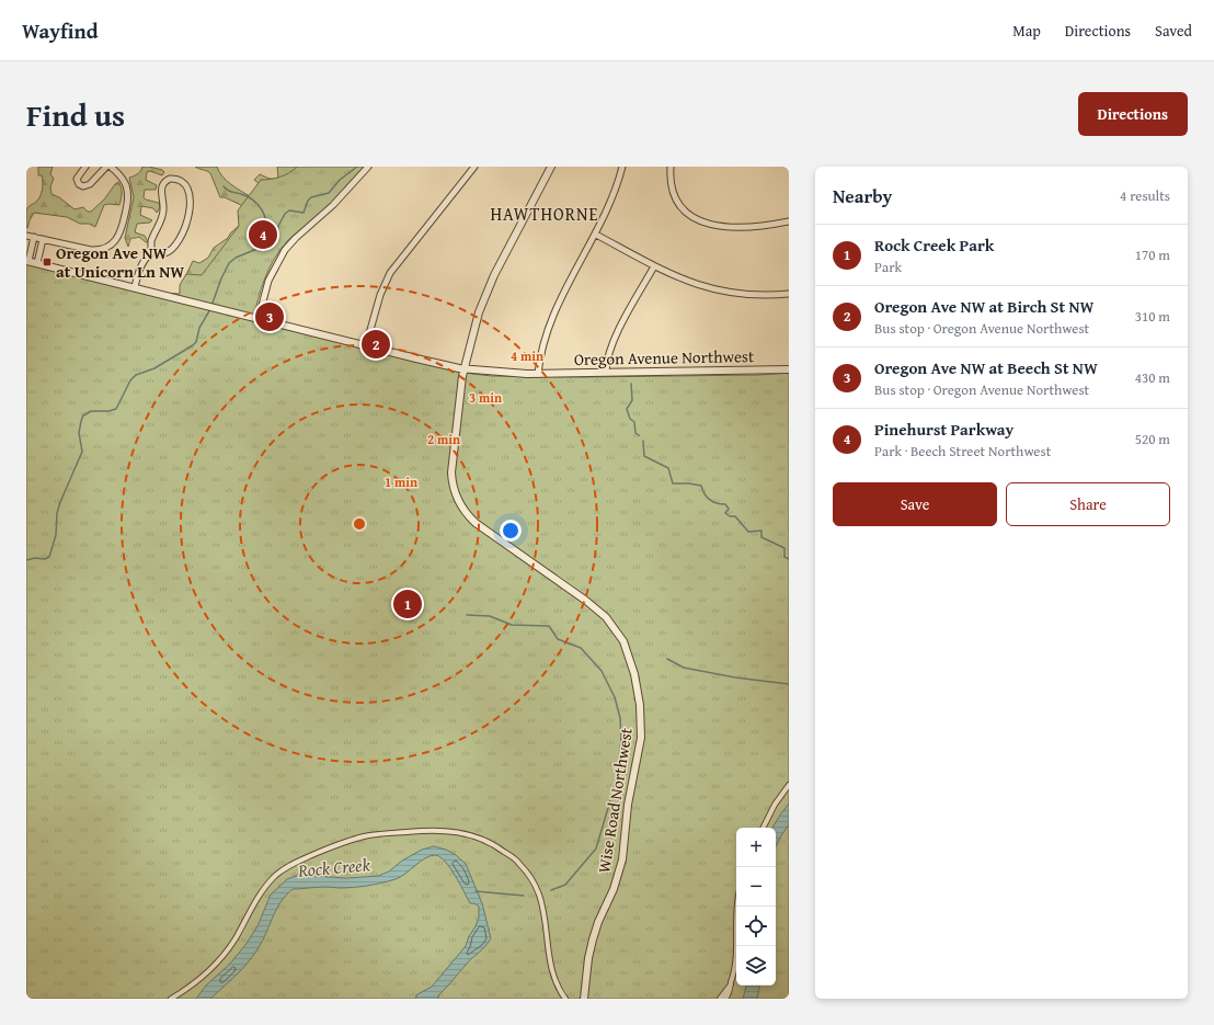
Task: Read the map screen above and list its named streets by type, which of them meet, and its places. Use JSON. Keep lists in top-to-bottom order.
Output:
{
  "streets": {
    "street": ["Oregon Avenue Northwest", "Wise Road Northwest"]
  },
  "crossings": [
    ["Oregon Avenue Northwest", "Wise Road Northwest"]
  ],
  "districts": ["HAWTHORNE"],
  "water": ["Rock Creek"],
  "places": {
    "transit": ["Oregon Ave NW at Unicorn Ln NW"]
  },
  "page": {
    "header": "Wayfind",
    "nav": ["Map", "Directions", "Saved"],
    "title": "Find us",
    "buttons": [
      "Directions",
      ["Save", "Share"]
    ],
    "heading": ["Nearby", "4 results"],
    "pins": [
      "4",
      "3",
      "2",
      "1"
    ],
    "list": [
      {
        "mark": "1",
        "name": "Rock Creek Park",
        "note": "Park",
        "value": "170 m"
      },
      {
        "mark": "2",
        "name": "Oregon Ave NW at Birch St NW",
        "note": "Bus stop · Oregon Avenue Northwest",
        "value": "310 m"
      },
      {
        "mark": "3",
        "name": "Oregon Ave NW at Beech St NW",
        "note": "Bus stop · Oregon Avenue Northwest",
        "value": "430 m"
      },
      {
        "mark": "4",
        "name": "Pinehurst Parkway",
        "note": "Park · Beech Street Northwest",
        "value": "520 m"
      }
    ],
    "map_buttons": ["+", "−"]
  },
  "rings": [
    "4 min",
    "3 min",
    "2 min",
    "1 min"
  ]
}
